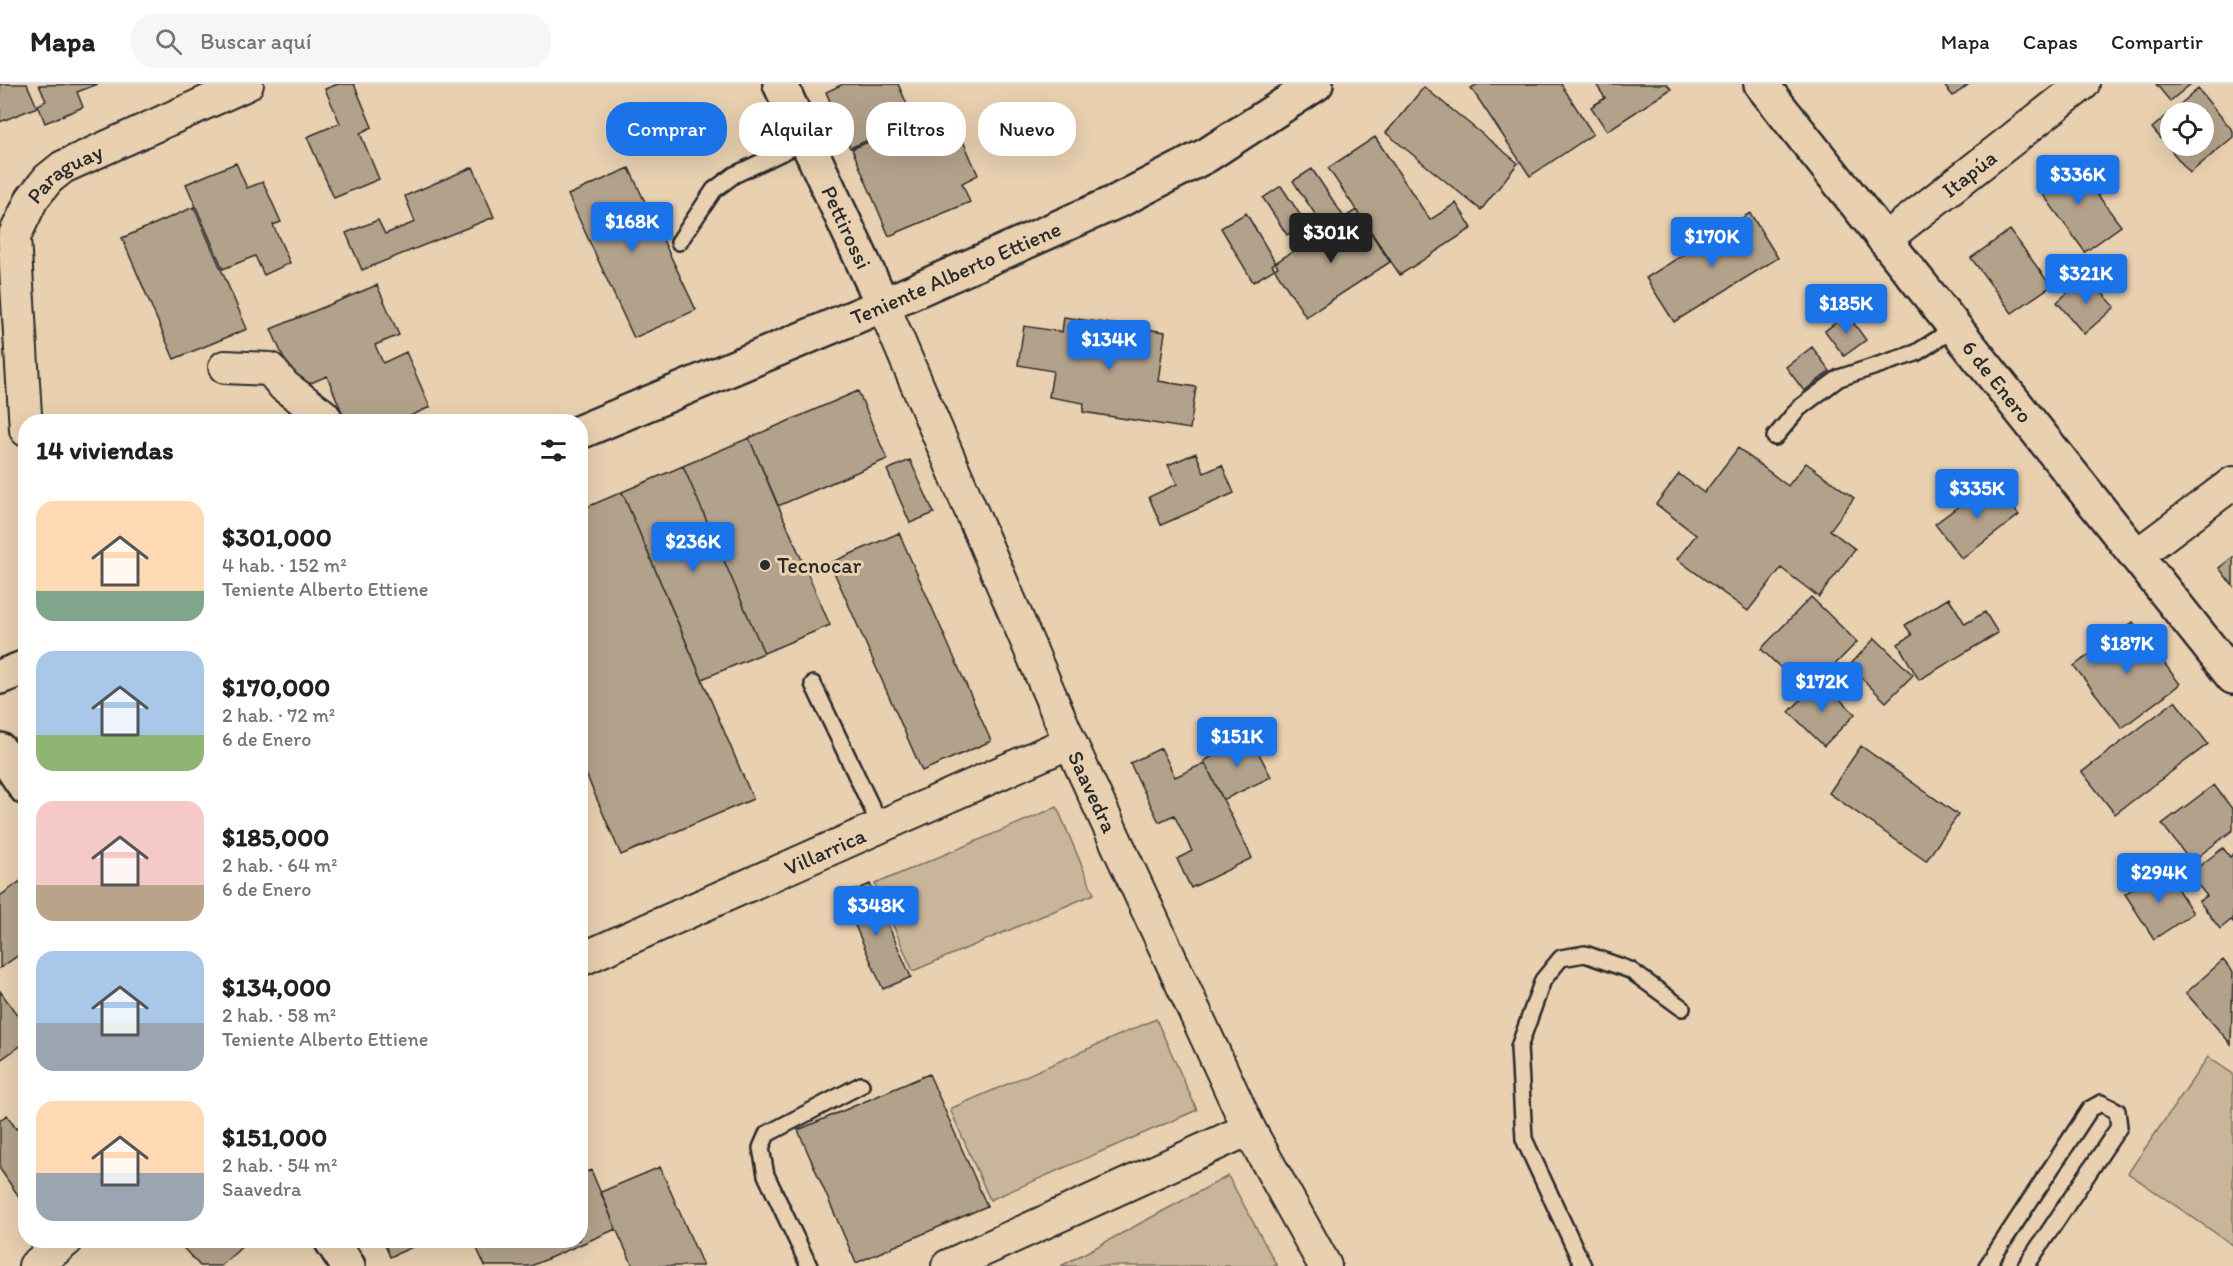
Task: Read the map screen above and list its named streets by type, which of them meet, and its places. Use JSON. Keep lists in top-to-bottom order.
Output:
{
  "streets": {
    "main road": ["Pettirossi", "Teniente Alberto Ettiene", "6 de Enero"],
    "street": [
      "Itapúa",
      "Paraguay",
      "Saavedra",
      "Villarrica"
    ]
  },
  "crossings": [
    ["Itapúa", "6 de Enero"],
    ["Pettirossi", "Teniente Alberto Ettiene"],
    ["Pettirossi", "Saavedra"],
    ["Teniente Alberto Ettiene", "Saavedra"],
    ["Saavedra", "Villarrica"]
  ],
  "places": ["Tecnocar"],
  "page": {
    "header": "Mapa",
    "search": "Buscar aquí",
    "nav": ["Mapa", "Capas", "Compartir"],
    "chip": [
      "Comprar",
      "Alquilar",
      "Filtros",
      "Nuevo"
    ],
    "price": [
      "$336K",
      "$168K",
      "$301K",
      "$170K",
      "$321K",
      "$185K",
      "$134K",
      "$335K",
      "$236K",
      "$187K",
      "$172K",
      "$151K",
      "$294K",
      "$348K"
    ],
    "heading": "14 viviendas",
    "list": [
      {
        "name": "$301,000",
        "note": "4 hab. · 152 m² · Teniente Alberto Ettiene"
      },
      {
        "name": "$170,000",
        "note": "2 hab. · 72 m² · 6 de Enero"
      },
      {
        "name": "$185,000",
        "note": "2 hab. · 64 m² · 6 de Enero"
      },
      {
        "name": "$134,000",
        "note": "2 hab. · 58 m² · Teniente Alberto Ettiene"
      },
      {
        "name": "$151,000",
        "note": "2 hab. · 54 m² · Saavedra"
      }
    ]
  }
}
